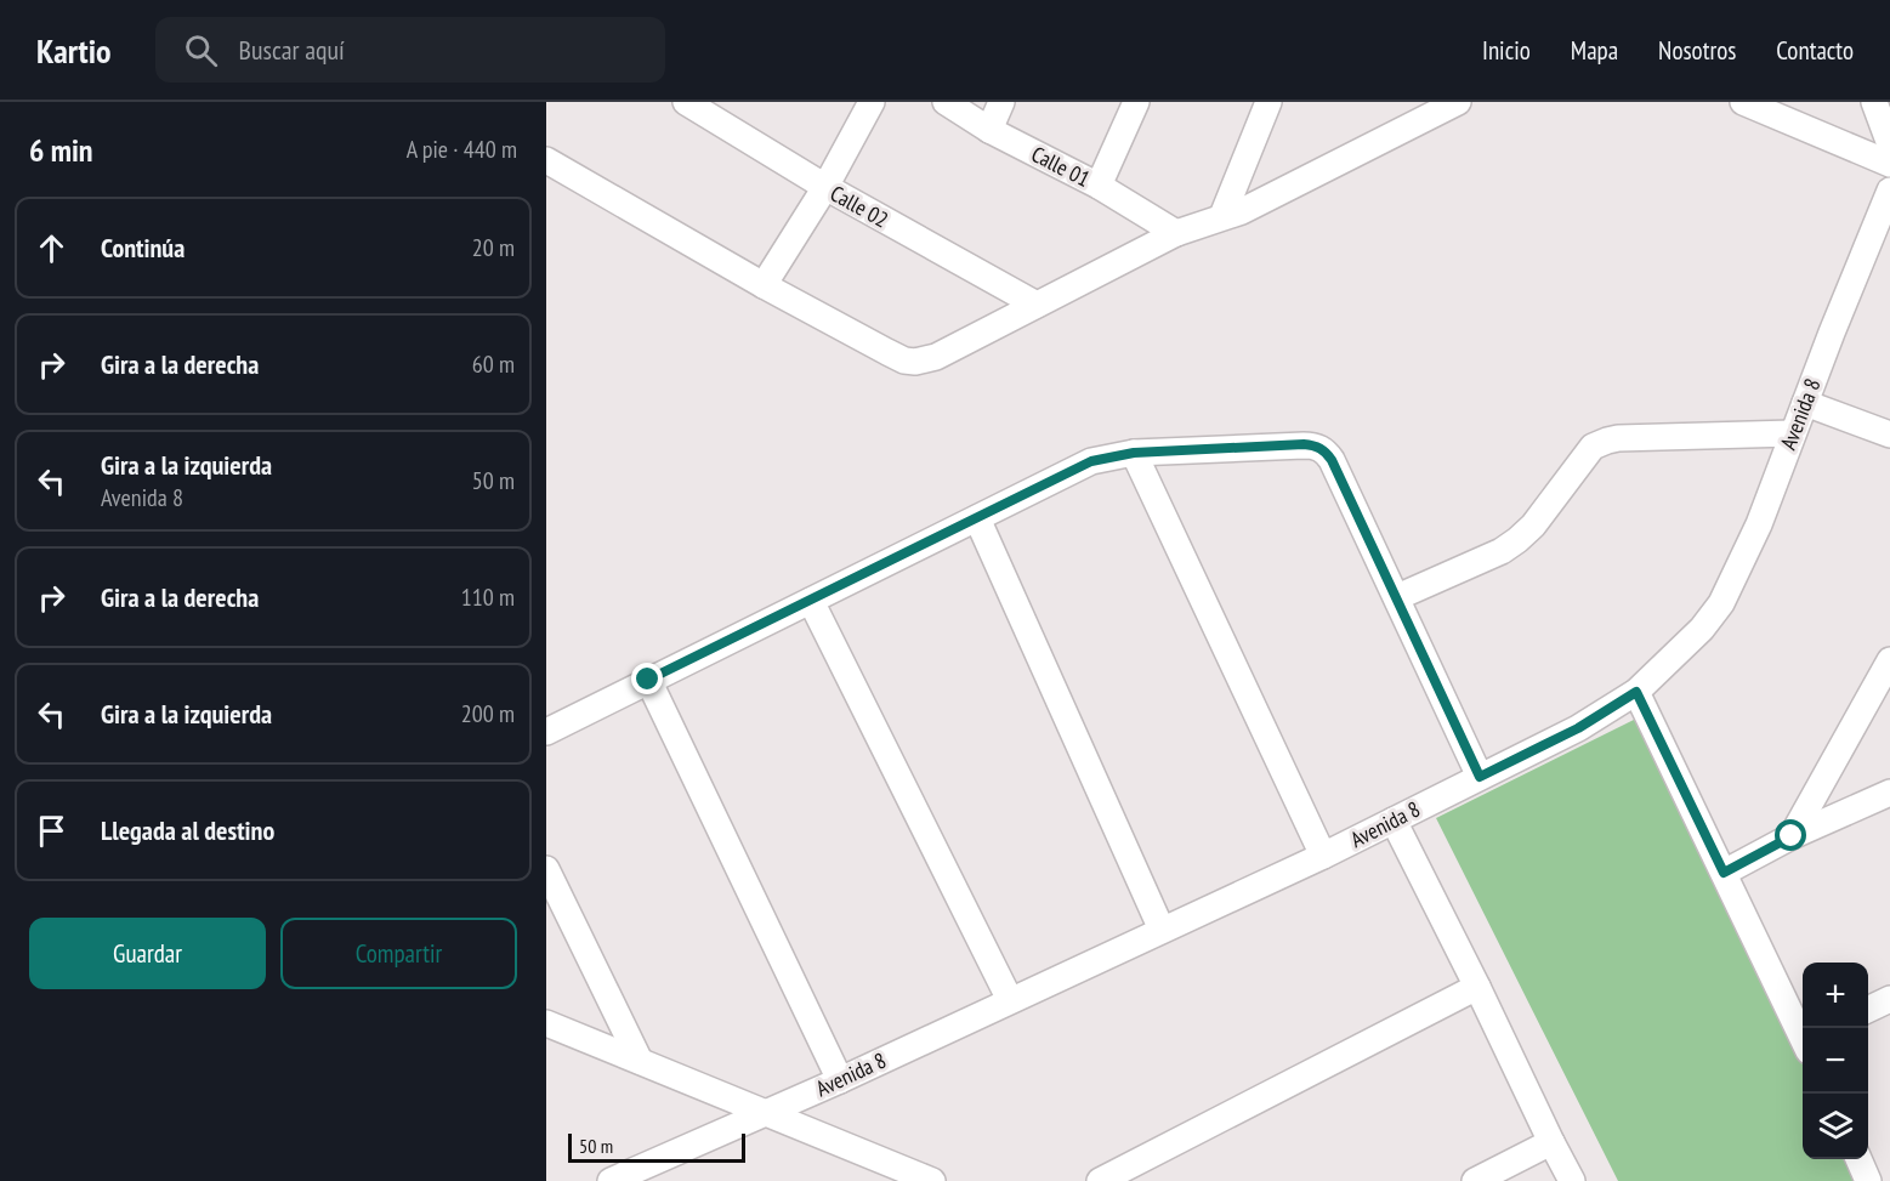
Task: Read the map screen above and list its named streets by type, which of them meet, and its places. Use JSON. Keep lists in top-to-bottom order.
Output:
{
  "streets": {
    "street": ["Calle 01", "Calle 02", "Avenida 8"]
  },
  "scale_bar": "50 m",
  "page": {
    "header": "Kartio",
    "search": "Buscar aquí",
    "nav": [
      "Inicio",
      "Mapa",
      "Nosotros",
      "Contacto"
    ],
    "heading": ["6 min", "A pie · 440 m"],
    "list": [
      ["Continúa", "20 m"],
      ["Gira a la derecha", "60 m"],
      ["Gira a la izquierda", "Avenida 8", "50 m"],
      ["Gira a la derecha", "110 m"],
      ["Gira a la izquierda", "200 m"],
      "Llegada al destino"
    ],
    "buttons": ["Guardar", "Compartir"],
    "map_buttons": ["+", "−"],
    "scale": "50 m"
  }
}
